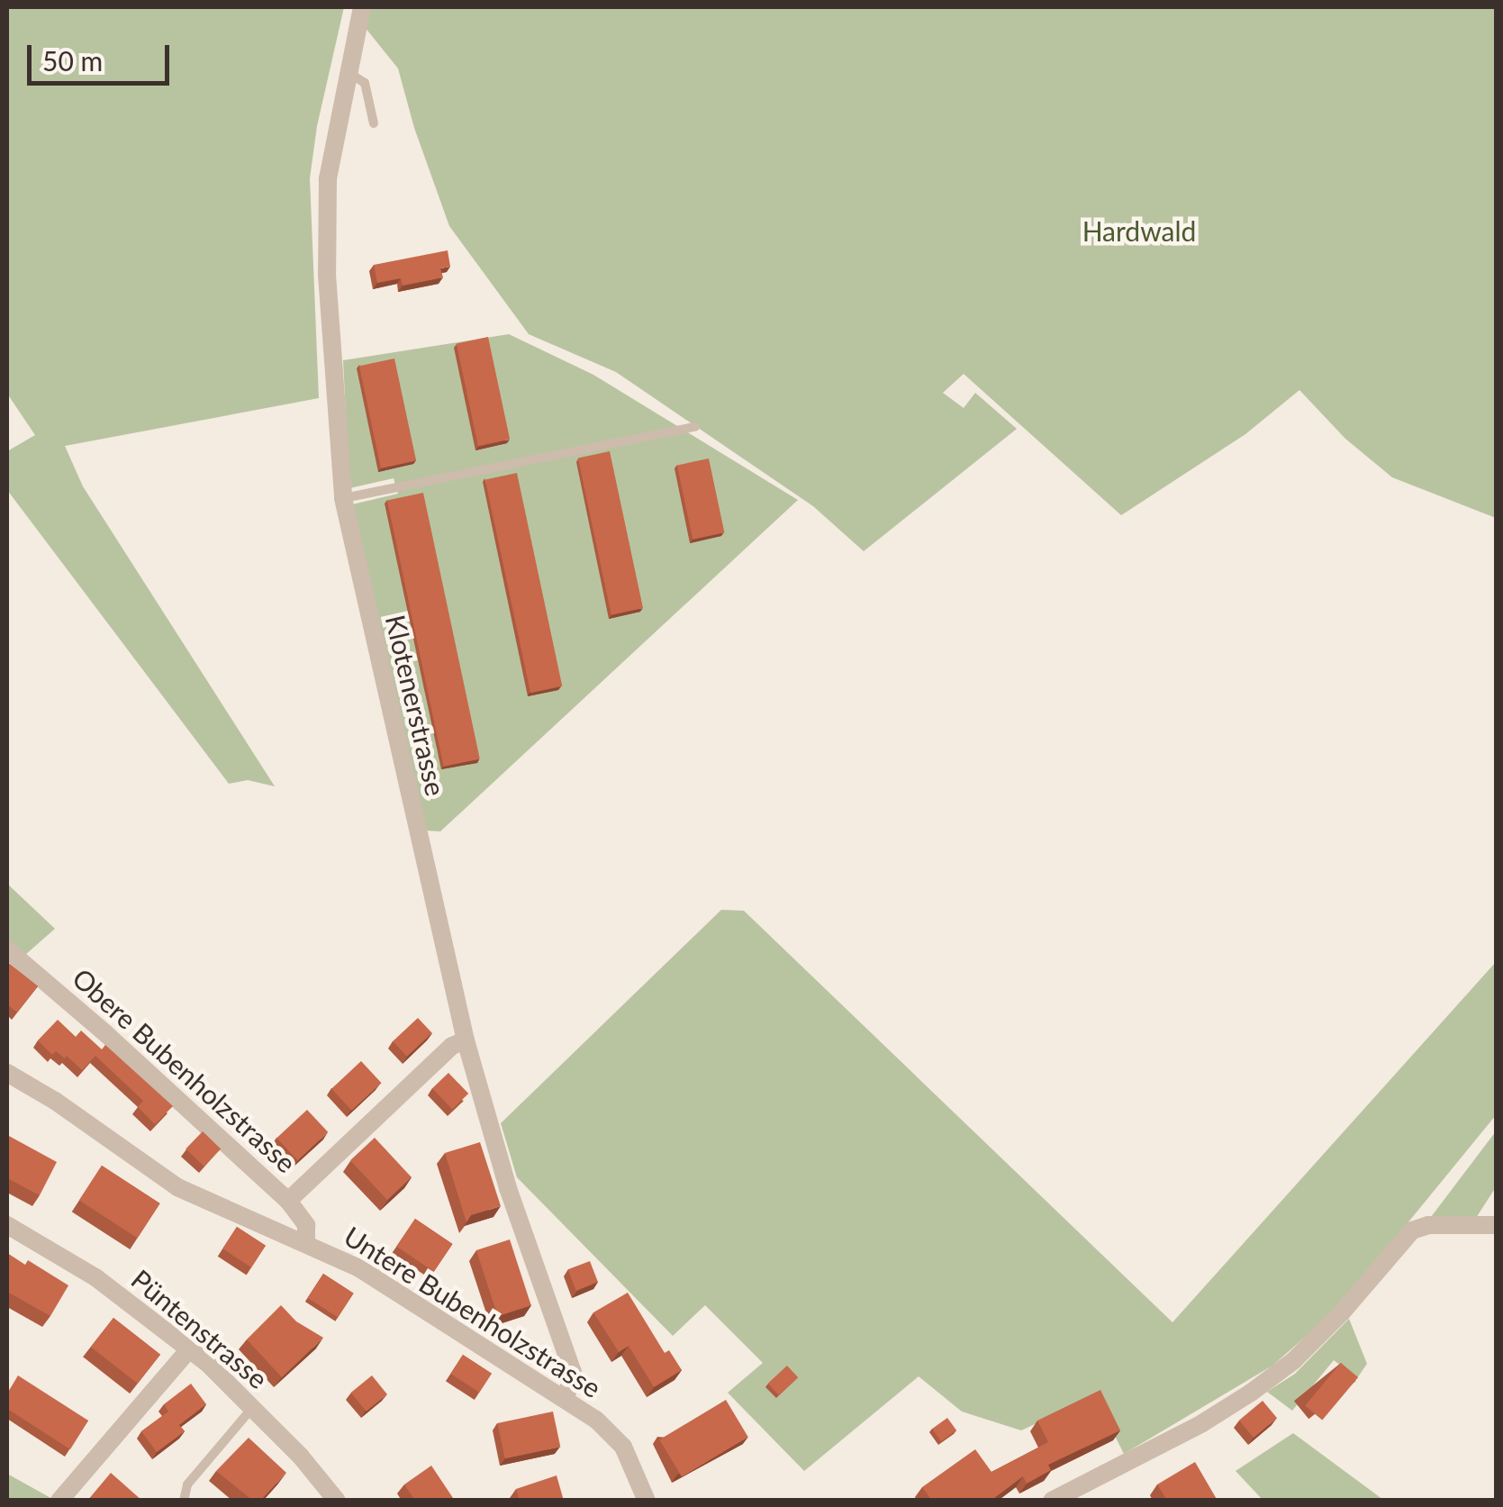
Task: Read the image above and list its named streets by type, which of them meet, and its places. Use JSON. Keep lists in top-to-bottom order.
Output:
{
  "streets": {
    "street": [
      "Klotenerstrasse",
      "Obere Bubenholzstrasse",
      "Untere Bubenholzstrasse",
      "Püntenstrasse"
    ]
  },
  "crossings": [
    ["Klotenerstrasse", "Untere Bubenholzstrasse"],
    ["Obere Bubenholzstrasse", "Untere Bubenholzstrasse"]
  ],
  "parks": ["Hardwald"],
  "scale_bar": "50 m"
}
